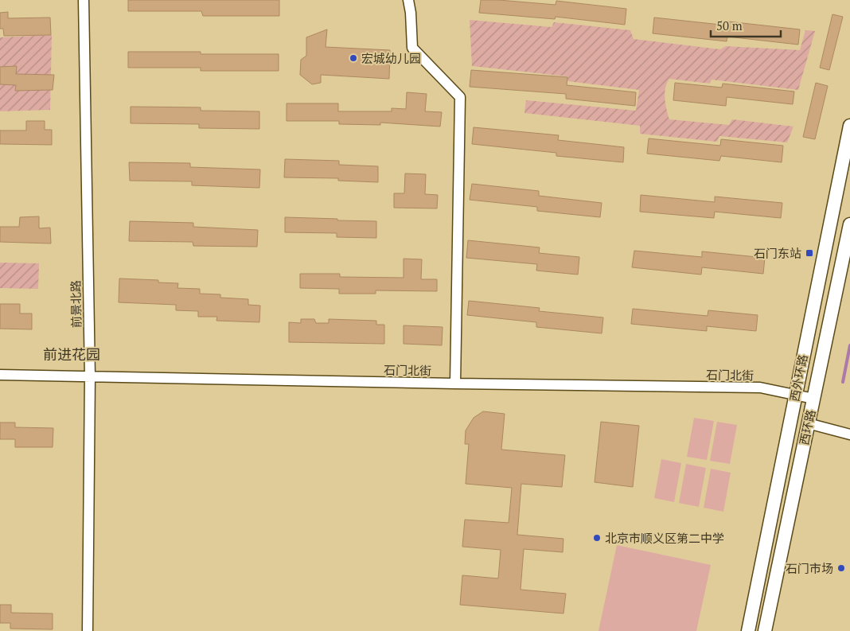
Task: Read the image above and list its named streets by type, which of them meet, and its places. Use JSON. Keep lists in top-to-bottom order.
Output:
{
  "streets": {
    "main road": ["西外环路", "西环路"],
    "street": ["前景北路", "石门北街"]
  },
  "crossings": [
    ["前景北路", "石门北街"],
    ["石门北街", "西外环路"],
    ["石门北街", "西环路"]
  ],
  "districts": ["前进花园"],
  "places": {
    "other": ["宏城幼儿园", "北京市顺义区第二中学", "石门市场"],
    "transit": ["石门东站"]
  },
  "scale_bar": "50 m"
}
